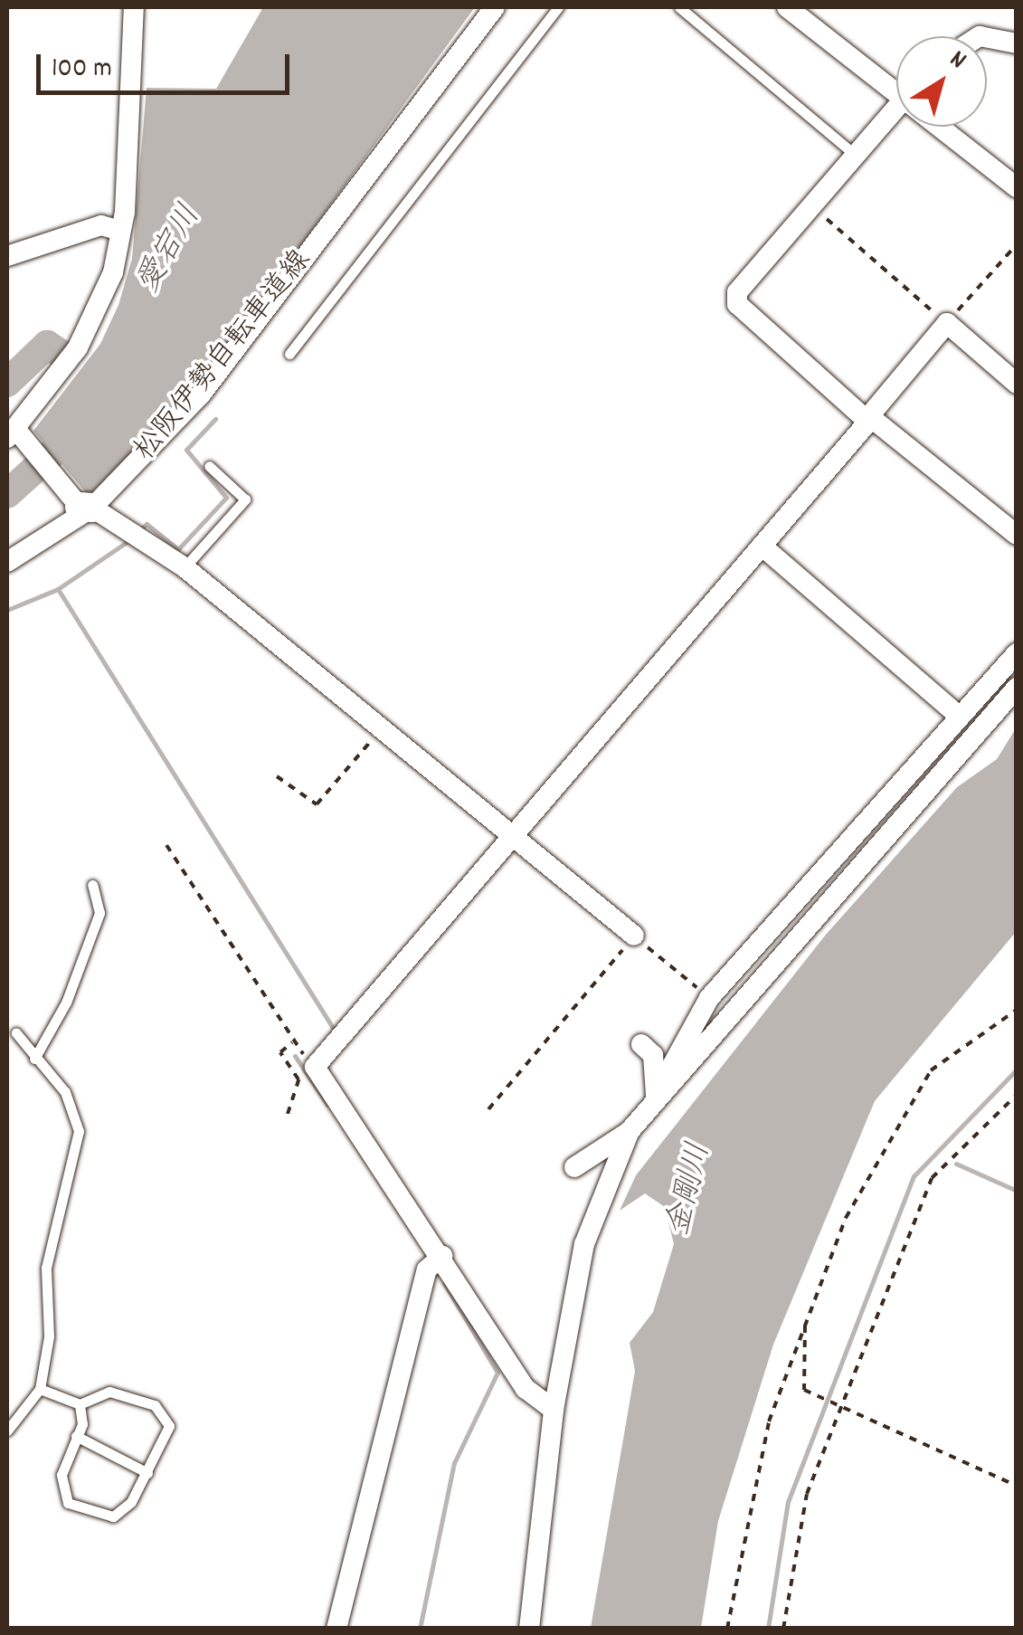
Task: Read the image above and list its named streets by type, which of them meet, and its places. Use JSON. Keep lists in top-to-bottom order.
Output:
{
  "streets": {
    "street": ["松阪伊勢自転車道線"]
  },
  "water": ["愛宕川", "金剛川"],
  "scale_bar": "100 m",
  "north": "top right"
}
